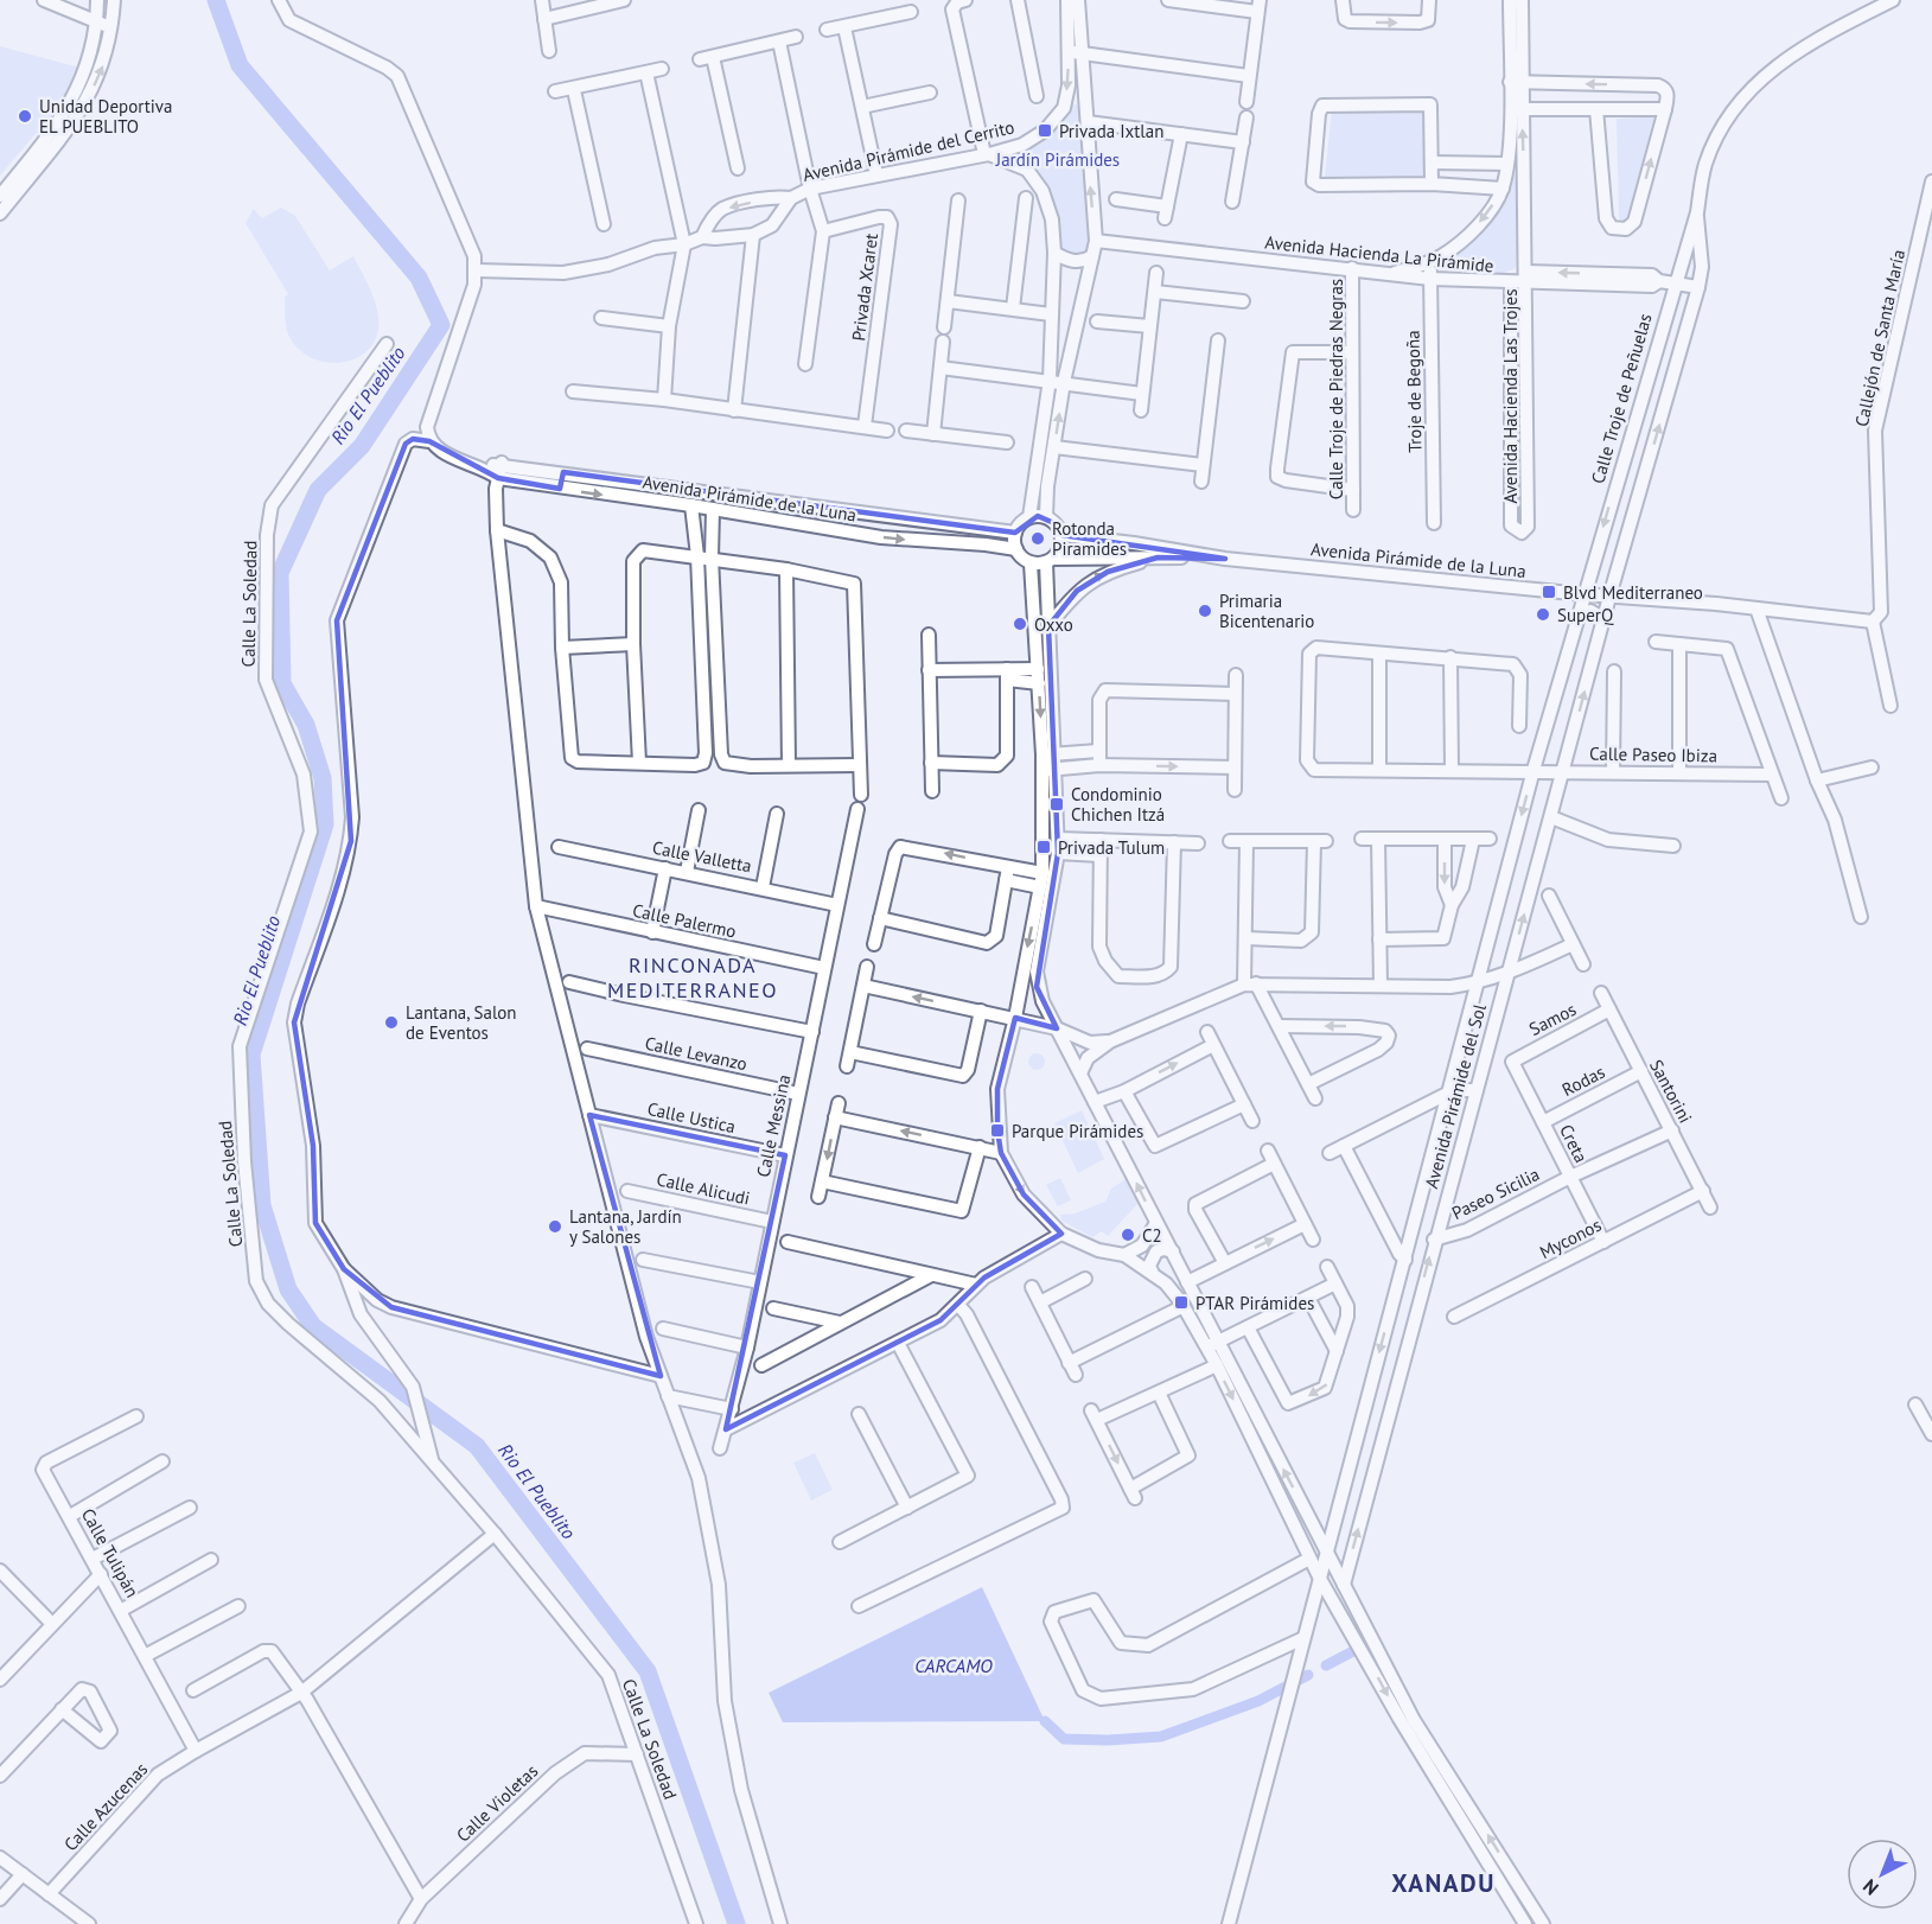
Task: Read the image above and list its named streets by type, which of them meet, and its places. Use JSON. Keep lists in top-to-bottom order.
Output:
{
  "streets": {
    "street": [
      "Avenida Pirámide del Cerrito",
      "Avenida Hacienda La Pirámide",
      "Privada Xcaret",
      "Callejón de Santa María",
      "Calle Troje de Piedras Negras",
      "Troje de Begoña",
      "Avenida Hacienda Las Trojes",
      "Calle Troje de Peñuelas",
      "Avenida Pirámide de la Luna",
      "Calle La Soledad",
      "Calle Paseo Ibiza",
      "Calle Valletta",
      "Calle Palermo",
      "Samos",
      "Calle Levanzo",
      "Rodas",
      "Santorini",
      "Avenida Pirámide del Sol",
      "Calle Ustica",
      "Calle Messina",
      "Creta",
      "Calle Alicudi",
      "Paseo Sicilia",
      "Myconos",
      "Calle Tulipán",
      "Calle Violetas",
      "Calle Azucenas"
    ]
  },
  "crossings": [
    ["Avenida Hacienda La Pirámide", "Calle Troje de Piedras Negras"],
    ["Avenida Hacienda La Pirámide", "Troje de Begoña"],
    ["Avenida Hacienda La Pirámide", "Avenida Hacienda Las Trojes"],
    ["Avenida Hacienda La Pirámide", "Calle Troje de Peñuelas"],
    ["Troje de Begoña", "Avenida Hacienda Las Trojes"],
    ["Calle Troje de Peñuelas", "Avenida Pirámide de la Luna"],
    ["Calle Troje de Peñuelas", "Avenida Pirámide del Sol"],
    ["Avenida Pirámide de la Luna", "Avenida Pirámide del Sol"],
    ["Calle La Soledad", "Calle Violetas"],
    ["Calle La Soledad", "Calle Azucenas"],
    ["Calle Paseo Ibiza", "Avenida Pirámide del Sol"],
    ["Calle Valletta", "Calle Messina"],
    ["Calle Palermo", "Calle Messina"],
    ["Samos", "Santorini"],
    ["Samos", "Creta"],
    ["Calle Levanzo", "Calle Messina"],
    ["Rodas", "Santorini"],
    ["Rodas", "Creta"],
    ["Santorini", "Paseo Sicilia"],
    ["Santorini", "Myconos"],
    ["Avenida Pirámide del Sol", "Paseo Sicilia"],
    ["Calle Ustica", "Calle Messina"],
    ["Calle Messina", "Calle Alicudi"],
    ["Creta", "Paseo Sicilia"],
    ["Creta", "Myconos"],
    ["Calle Tulipán", "Calle Azucenas"]
  ],
  "districts": ["RINCONADA MEDITERRANEO", "XANADU"],
  "water": ["Rio El Pueblito", "CARCAMO"],
  "parks": ["Jardín Pirámides"],
  "places": {
    "other": [
      "Unidad Deportiva EL PUEBLITO",
      "Rotonda Piramides",
      "Primaria Bicentenario",
      "SuperQ",
      "Oxxo",
      "Lantana, Salon de Eventos",
      "Lantana, Jardín y Salones",
      "C2"
    ],
    "transit": [
      "Privada Ixtlan",
      "Blvd Mediterraneo",
      "Condominio Chichen Itzá",
      "Privada Tulum",
      "Parque Pirámides",
      "PTAR Pirámides"
    ]
  },
  "north": "bottom left"
}
